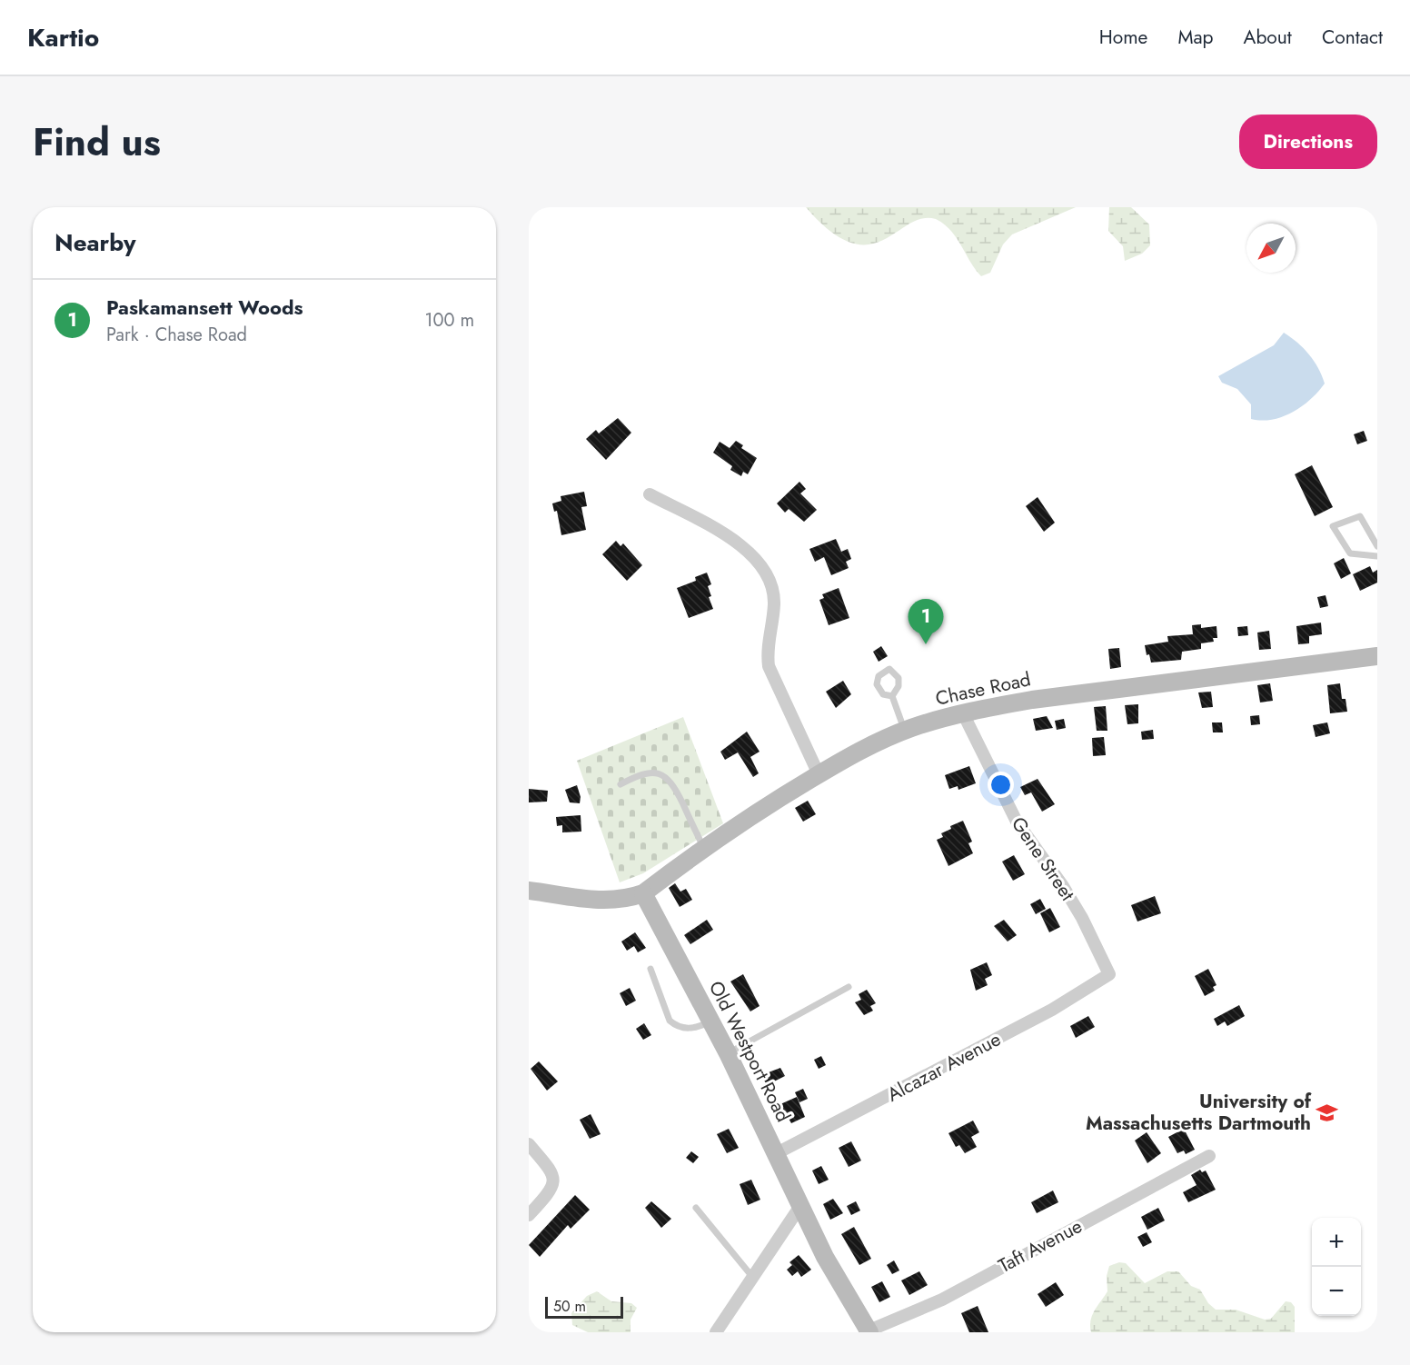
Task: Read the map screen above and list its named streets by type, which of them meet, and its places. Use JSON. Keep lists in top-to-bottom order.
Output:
{
  "streets": {
    "street": [
      "Chase Road",
      "Gene Street",
      "Old Westport Road",
      "Alcazar Avenue",
      "Taft Avenue"
    ]
  },
  "crossings": [
    ["Chase Road", "Gene Street"],
    ["Chase Road", "Old Westport Road"],
    ["Gene Street", "Alcazar Avenue"],
    ["Old Westport Road", "Alcazar Avenue"],
    ["Old Westport Road", "Taft Avenue"]
  ],
  "places": {
    "school or university": ["University of Massachusetts Dartmouth"]
  },
  "scale_bar": "50 m",
  "north": "bottom left",
  "page": {
    "header": "Kartio",
    "nav": [
      "Home",
      "Map",
      "About",
      "Contact"
    ],
    "title": "Find us",
    "buttons": "Directions",
    "heading": "Nearby",
    "list": [
      {
        "mark": "1",
        "name": "Paskamansett Woods",
        "note": "Park · Chase Road",
        "value": "100 m"
      }
    ],
    "pins": "1",
    "map_buttons": ["+", "−"],
    "scale": "50 m"
  }
}
